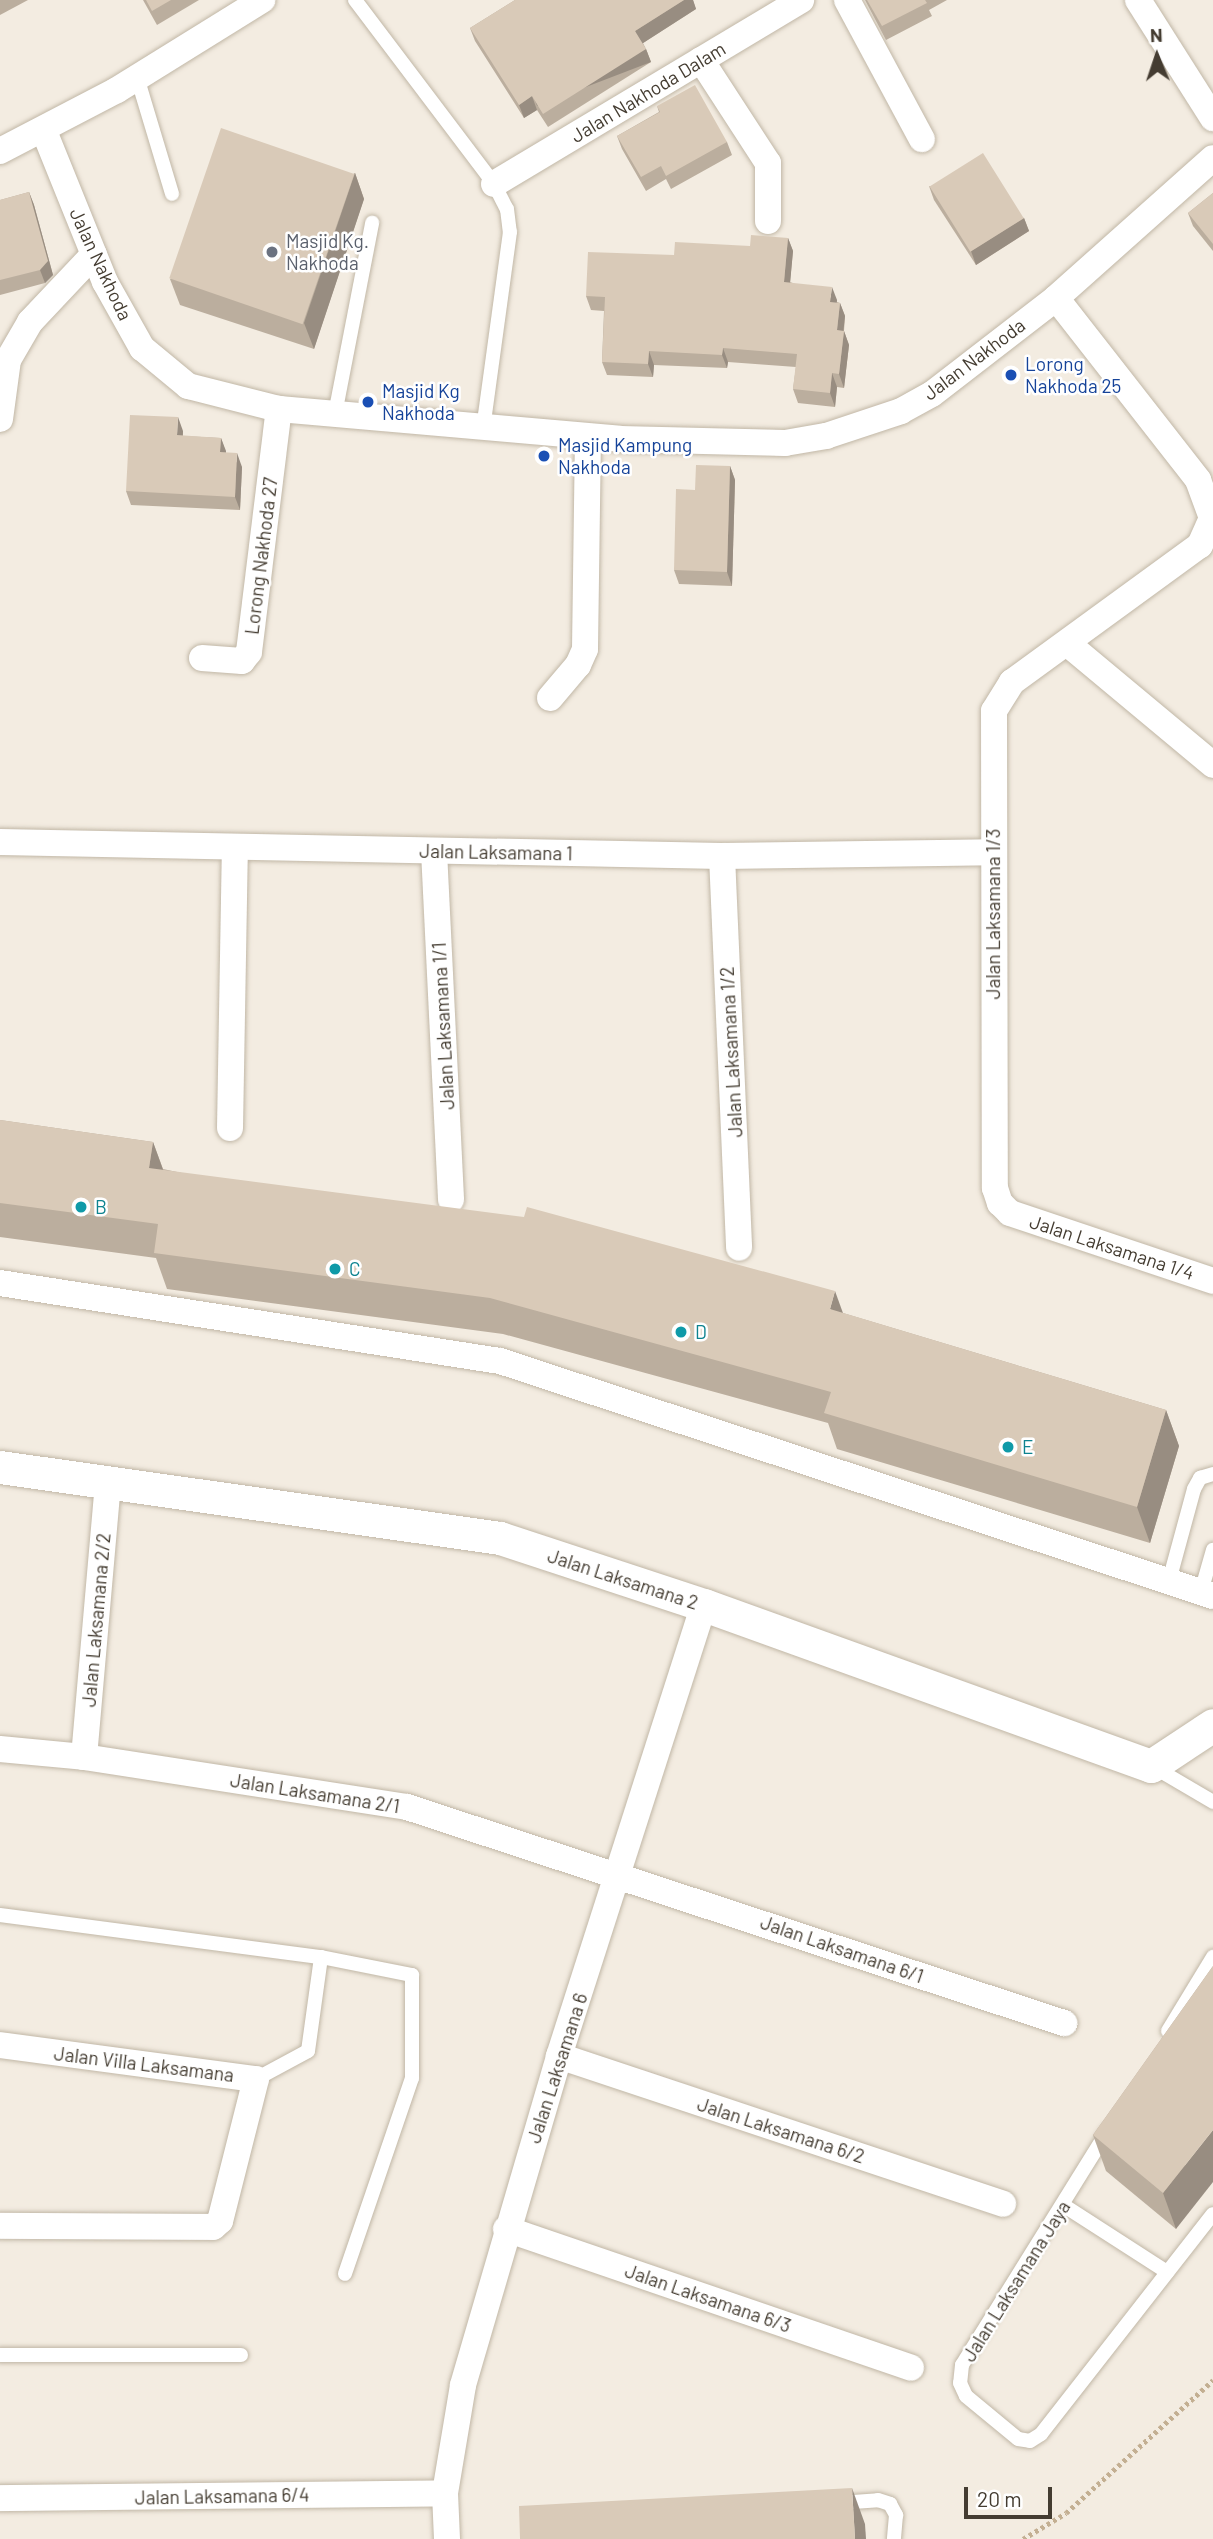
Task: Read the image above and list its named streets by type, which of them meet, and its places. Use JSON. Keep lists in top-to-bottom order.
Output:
{
  "streets": {
    "street": [
      "Jalan Nakhoda Dalam",
      "Jalan Nakhoda",
      "Lorong Nakhoda 27",
      "Jalan Laksamana 1",
      "Jalan Laksamana 1/3",
      "Jalan Laksamana 1/1",
      "Jalan Laksamana 1/2",
      "Jalan Laksamana 1/4",
      "Jalan Laksamana 2",
      "Jalan Laksamana 2/2",
      "Jalan Laksamana 2/1",
      "Jalan Laksamana 6/1",
      "Jalan Villa Laksamana",
      "Jalan Laksamana 6",
      "Jalan Laksamana 6/2",
      "Jalan Laksamana 6/3",
      "Jalan Laksamana 6/4"
    ],
    "lane": ["Jalan Laksamana Jaya"]
  },
  "crossings": [
    ["Jalan Nakhoda", "Lorong Nakhoda 27"],
    ["Jalan Laksamana 1", "Jalan Laksamana 1/3"],
    ["Jalan Laksamana 1", "Jalan Laksamana 1/1"],
    ["Jalan Laksamana 1", "Jalan Laksamana 1/2"],
    ["Jalan Laksamana 1/3", "Jalan Laksamana 1/4"],
    ["Jalan Laksamana 2", "Jalan Laksamana 2/2"],
    ["Jalan Laksamana 2", "Jalan Laksamana 6"],
    ["Jalan Laksamana 2/2", "Jalan Laksamana 2/1"],
    ["Jalan Laksamana 2/1", "Jalan Laksamana 6/1"],
    ["Jalan Laksamana 2/1", "Jalan Laksamana 6"],
    ["Jalan Laksamana 6/1", "Jalan Laksamana 6"],
    ["Jalan Laksamana 6", "Jalan Laksamana 6/2"],
    ["Jalan Laksamana 6", "Jalan Laksamana 6/3"],
    ["Jalan Laksamana 6", "Jalan Laksamana 6/4"]
  ],
  "places": [
    "Masjid Kg. Nakhoda",
    "Lorong Nakhoda 25",
    "Masjid Kg Nakhoda",
    "Masjid Kampung Nakhoda",
    "B",
    "C",
    "D",
    "E"
  ],
  "scale_bar": "20 m",
  "north": "top"
}
